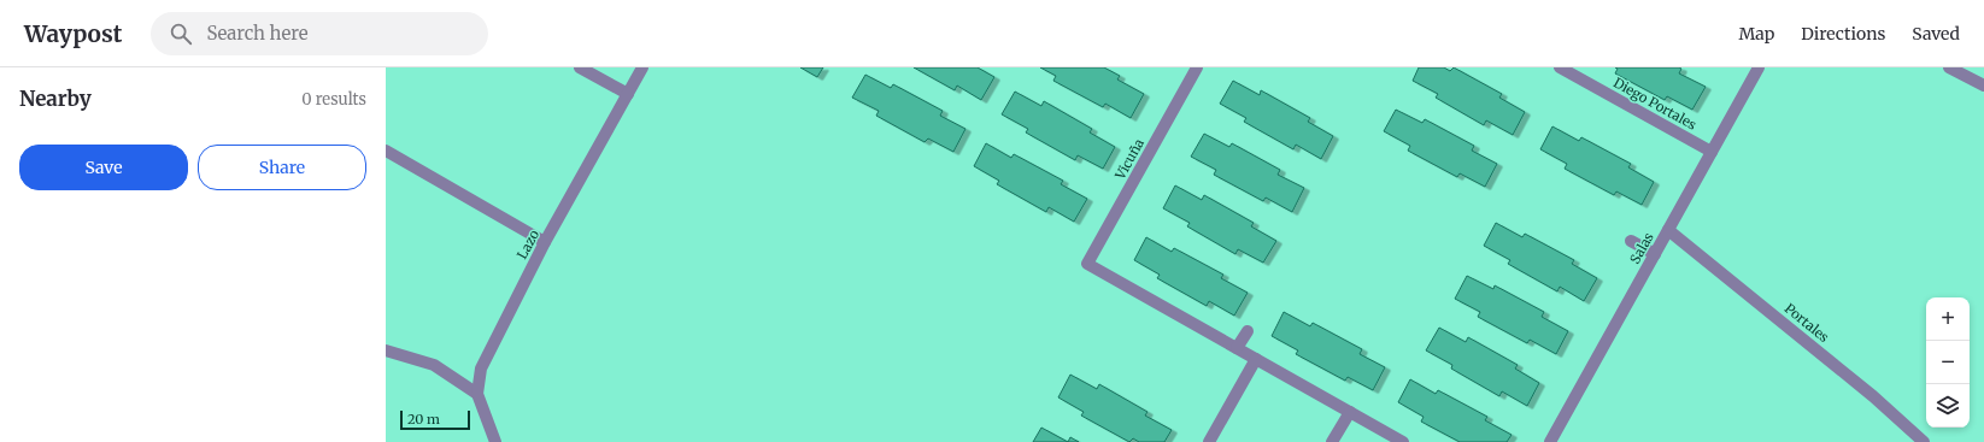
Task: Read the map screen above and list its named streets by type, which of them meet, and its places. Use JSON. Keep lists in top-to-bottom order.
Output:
{
  "streets": {
    "street": [
      "Diego Portales",
      "Vicuña",
      "Lazo",
      "Salas",
      "Portales"
    ]
  },
  "crossings": [
    ["Diego Portales", "Salas"],
    ["Salas", "Portales"]
  ],
  "scale_bar": "20 m",
  "page": {
    "header": "Waypost",
    "search": "Search here",
    "nav": ["Map", "Directions", "Saved"],
    "heading": ["Nearby", "0 results"],
    "buttons": ["Save", "Share"],
    "map_buttons": ["+", "−"],
    "scale": "20 m"
  }
}
